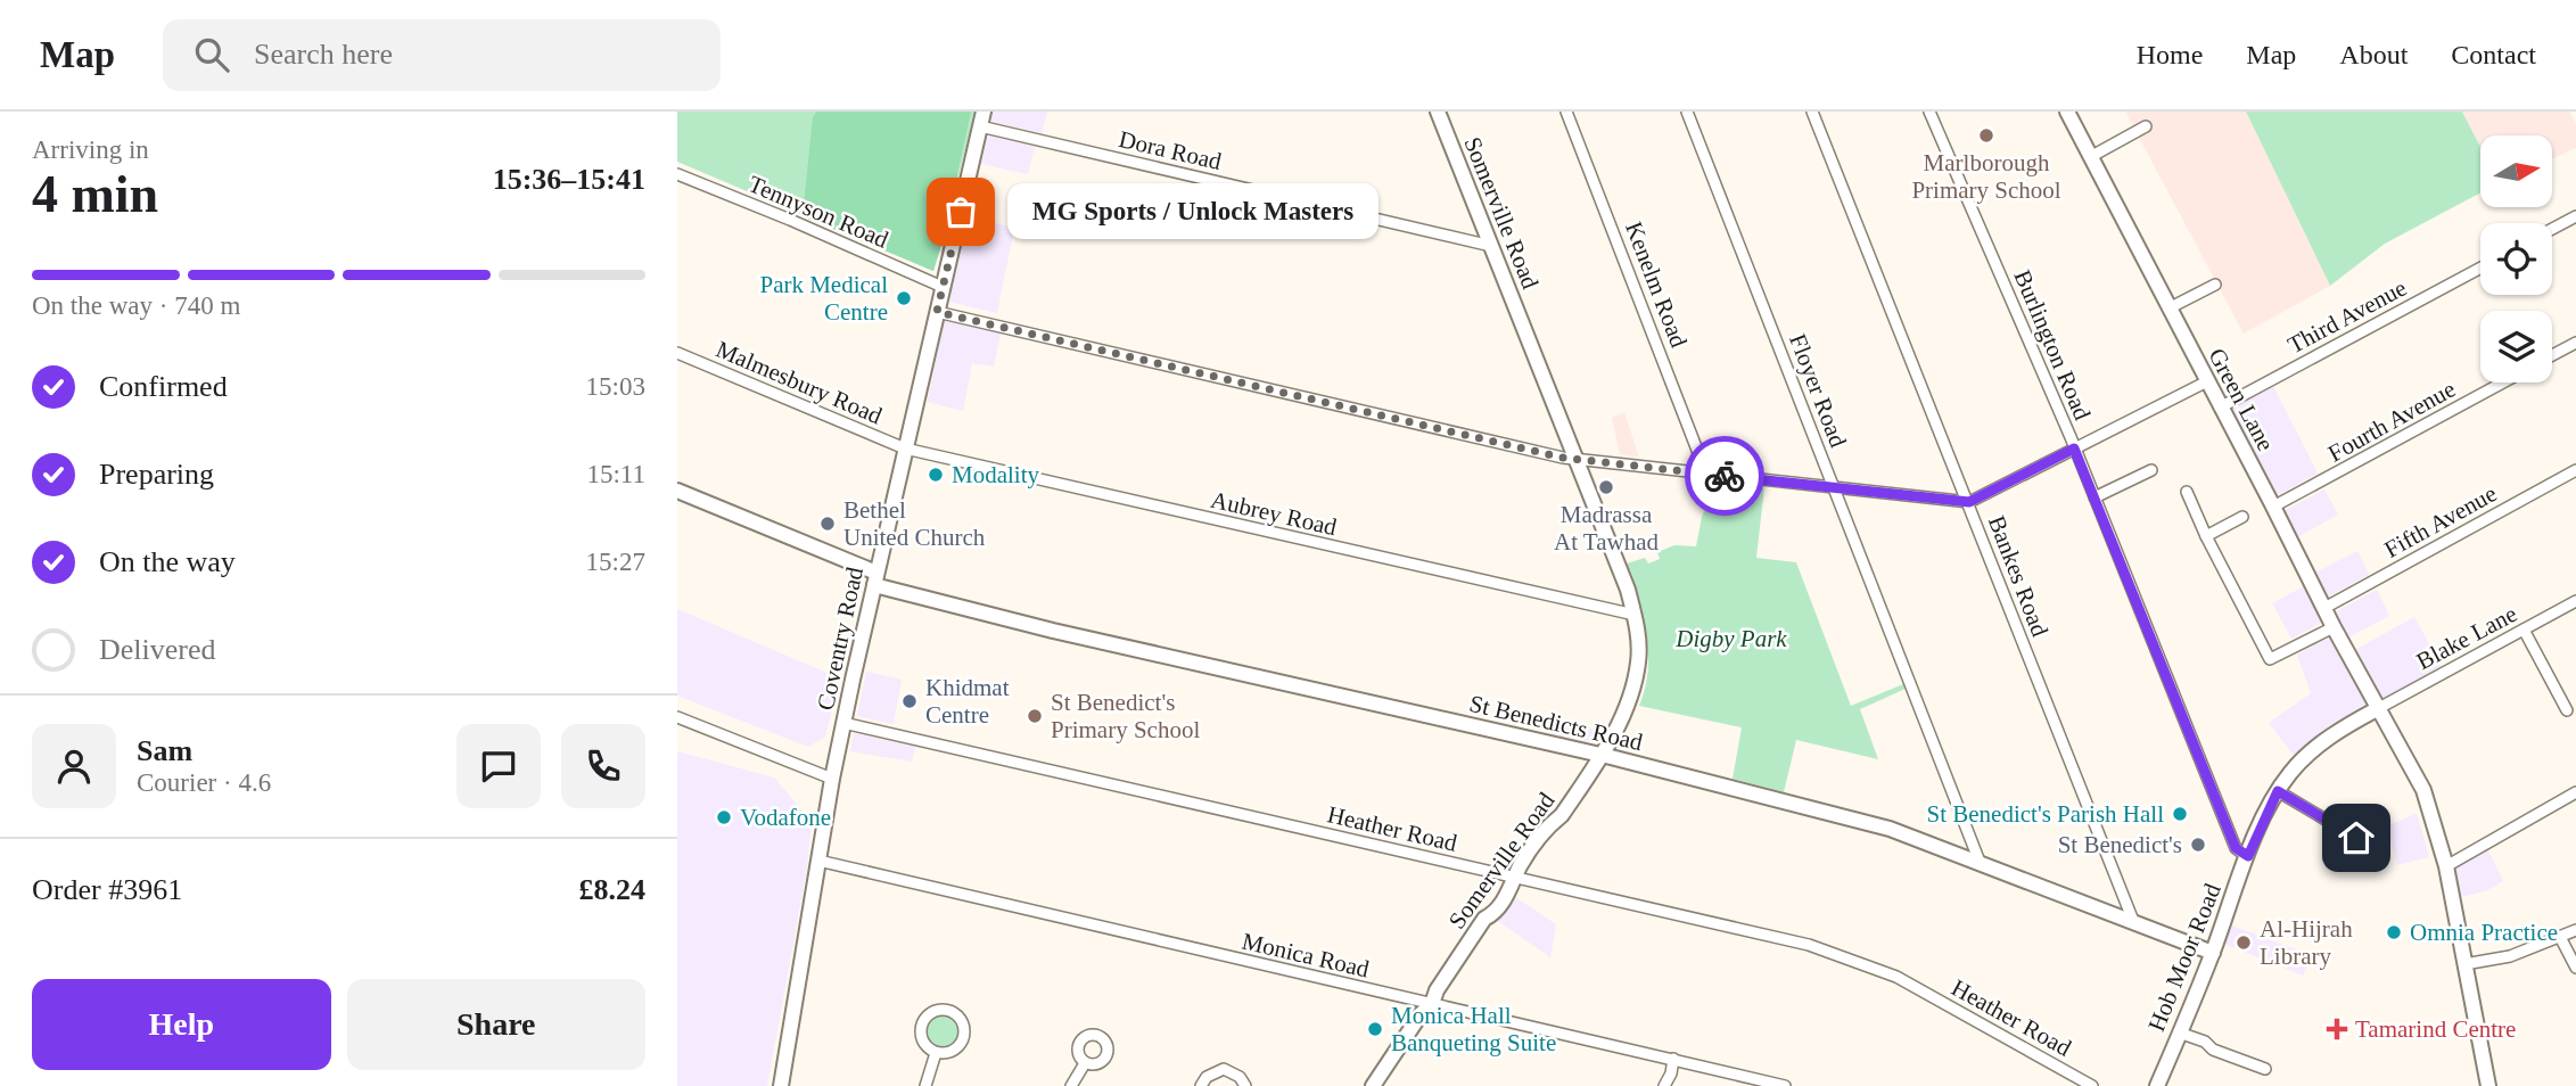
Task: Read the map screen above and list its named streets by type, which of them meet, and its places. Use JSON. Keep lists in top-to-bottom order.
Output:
{
  "streets": {
    "street": [
      "Dora Road",
      "Tennyson Road",
      "Somerville Road",
      "Kenelm Road",
      "Third Avenue",
      "Burlington Road",
      "Malmesbury Road",
      "Floyer Road",
      "Green Lane",
      "Fourth Avenue",
      "Aubrey Road",
      "Fifth Avenue",
      "Bankes Road",
      "Blake Lane",
      "Coventry Road",
      "St Benedicts Road",
      "Heather Road",
      "Monica Road",
      "Hob Moor Road"
    ]
  },
  "crossings": [
    ["Dora Road", "Somerville Road"],
    ["Dora Road", "Coventry Road"],
    ["Tennyson Road", "Coventry Road"],
    ["Somerville Road", "Aubrey Road"],
    ["Somerville Road", "St Benedicts Road"],
    ["Somerville Road", "Heather Road"],
    ["Somerville Road", "Monica Road"],
    ["Third Avenue", "Green Lane"],
    ["Burlington Road", "Hob Moor Road"],
    ["Malmesbury Road", "Aubrey Road"],
    ["Malmesbury Road", "Coventry Road"],
    ["Floyer Road", "St Benedicts Road"],
    ["Green Lane", "Fourth Avenue"],
    ["Green Lane", "Fifth Avenue"],
    ["Green Lane", "Blake Lane"],
    ["Green Lane", "Hob Moor Road"],
    ["Aubrey Road", "Coventry Road"],
    ["Bankes Road", "St Benedicts Road"],
    ["Blake Lane", "Hob Moor Road"],
    ["Coventry Road", "St Benedicts Road"],
    ["Coventry Road", "Heather Road"],
    ["Coventry Road", "Monica Road"],
    ["St Benedicts Road", "Hob Moor Road"]
  ],
  "parks": ["Digby Park"],
  "places": {
    "other": [
      "Marlborough Primary School",
      "MG Sports / Unlock Masters",
      "Park Medical Centre",
      "Modality",
      "Madrassa At Tawhad",
      "Bethel United Church",
      "Khidmat Centre",
      "St Benedict's Primary School",
      "St Benedict's Parish Hall",
      "Vodafone",
      "St Benedict's",
      "Omnia Practice",
      "Al-Hijrah Library",
      "Monica Hall Banqueting Suite"
    ],
    "health": ["Tamarind Centre"]
  },
  "north": "right",
  "page": {
    "header": "Map",
    "search": "Search here",
    "nav": [
      "Home",
      "Map",
      "About",
      "Contact"
    ],
    "heading": ["4 min", "Arriving in", "15:36–15:41"],
    "panel": [
      "Sam",
      "Courier · 4.6",
      "Order #3961",
      "£8.24"
    ],
    "bubble": "MG Sports / Unlock Masters",
    "bar": "On the way · 740 m",
    "list": [
      ["Confirmed", "15:03"],
      ["Preparing", "15:11"],
      ["On the way", "15:27"],
      "Delivered"
    ],
    "buttons": ["Help", "Share"]
  }
}
